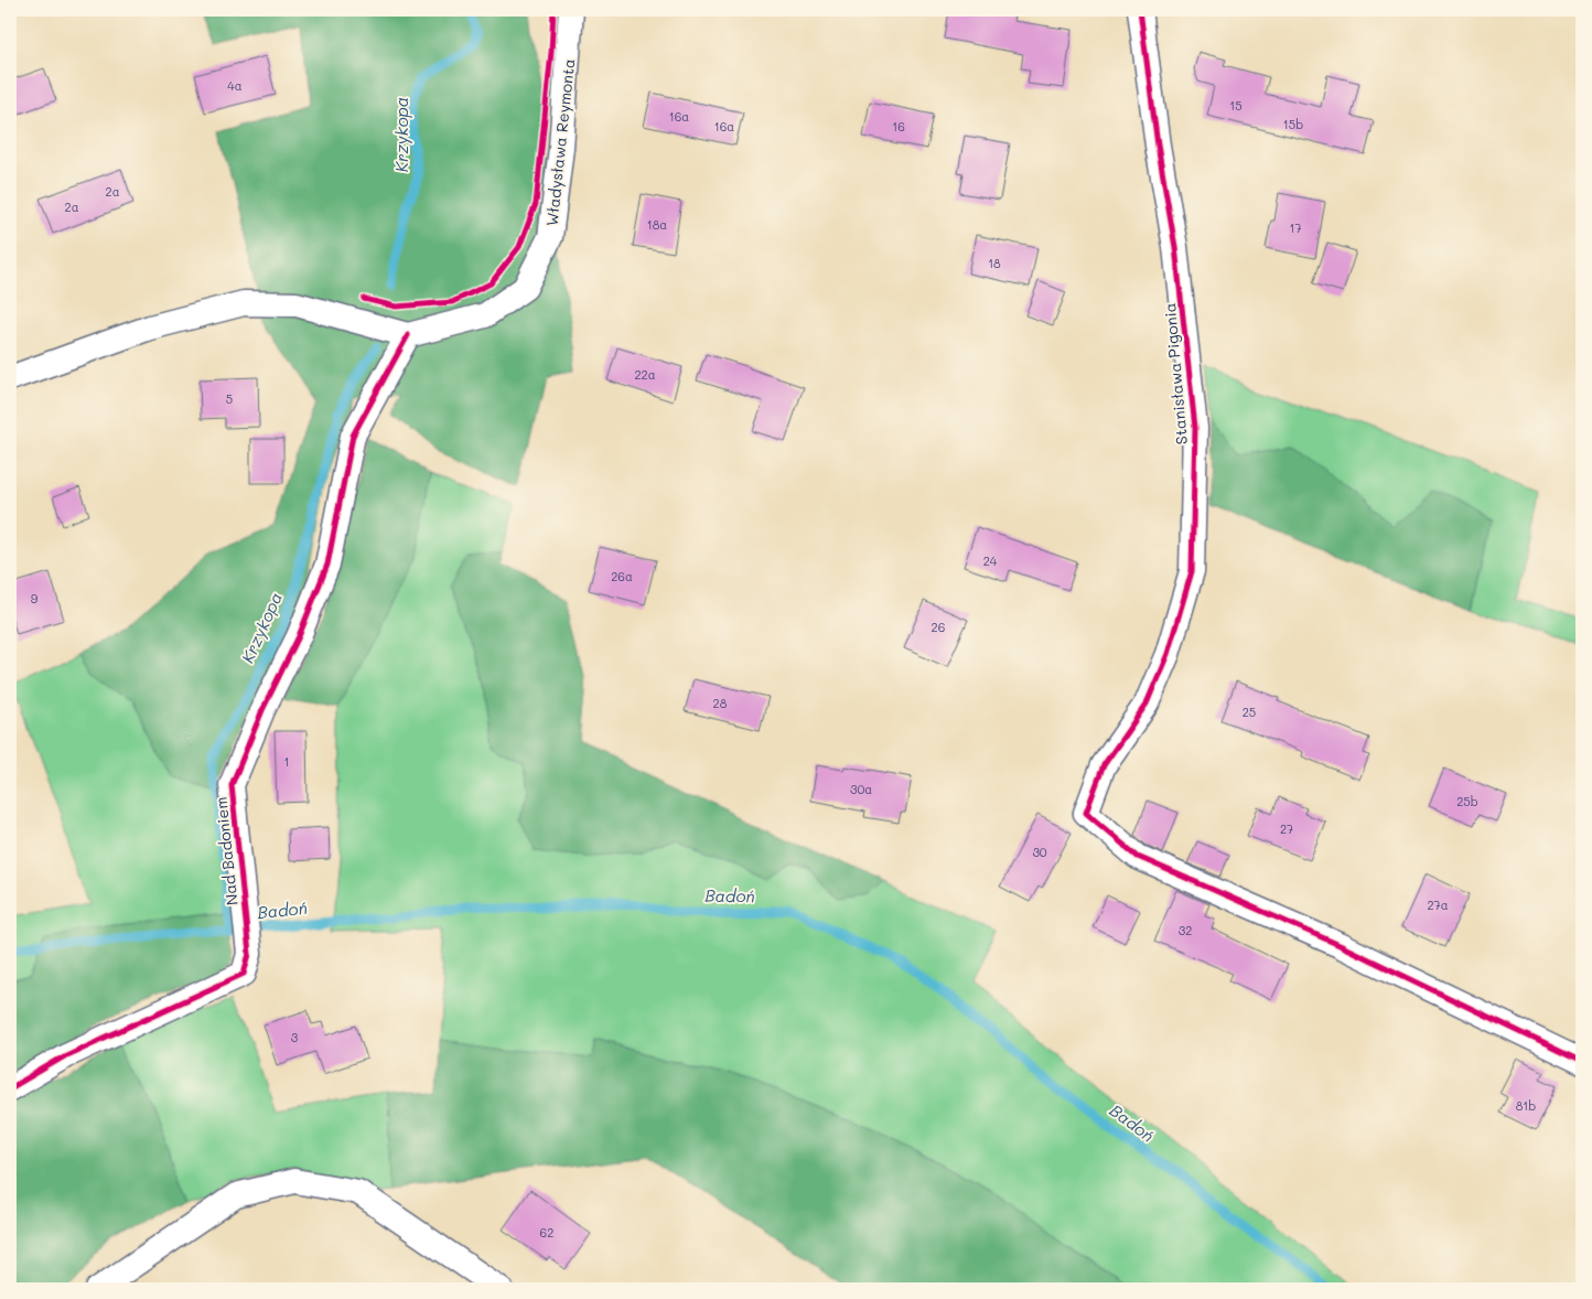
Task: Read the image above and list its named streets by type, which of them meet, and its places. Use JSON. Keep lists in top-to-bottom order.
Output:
{
  "streets": {
    "street": ["Władysława Reymonta", "Stanisława Pigonia", "Nad Badoniem"]
  },
  "crossings": [
    ["Władysława Reymonta", "Nad Badoniem"]
  ],
  "water": ["Krzykopa", "Badoń"],
  "house_numbers": [
    "4a",
    "15",
    "16a",
    "15b",
    "16a",
    "16",
    "2a",
    "2a",
    "18a",
    "17",
    "18",
    "22a",
    "5",
    "24",
    "26a",
    "9",
    "26",
    "28",
    "25",
    "1",
    "30a",
    "25b",
    "27",
    "30",
    "27a",
    "32",
    "3",
    "81b",
    "62"
  ]
}
